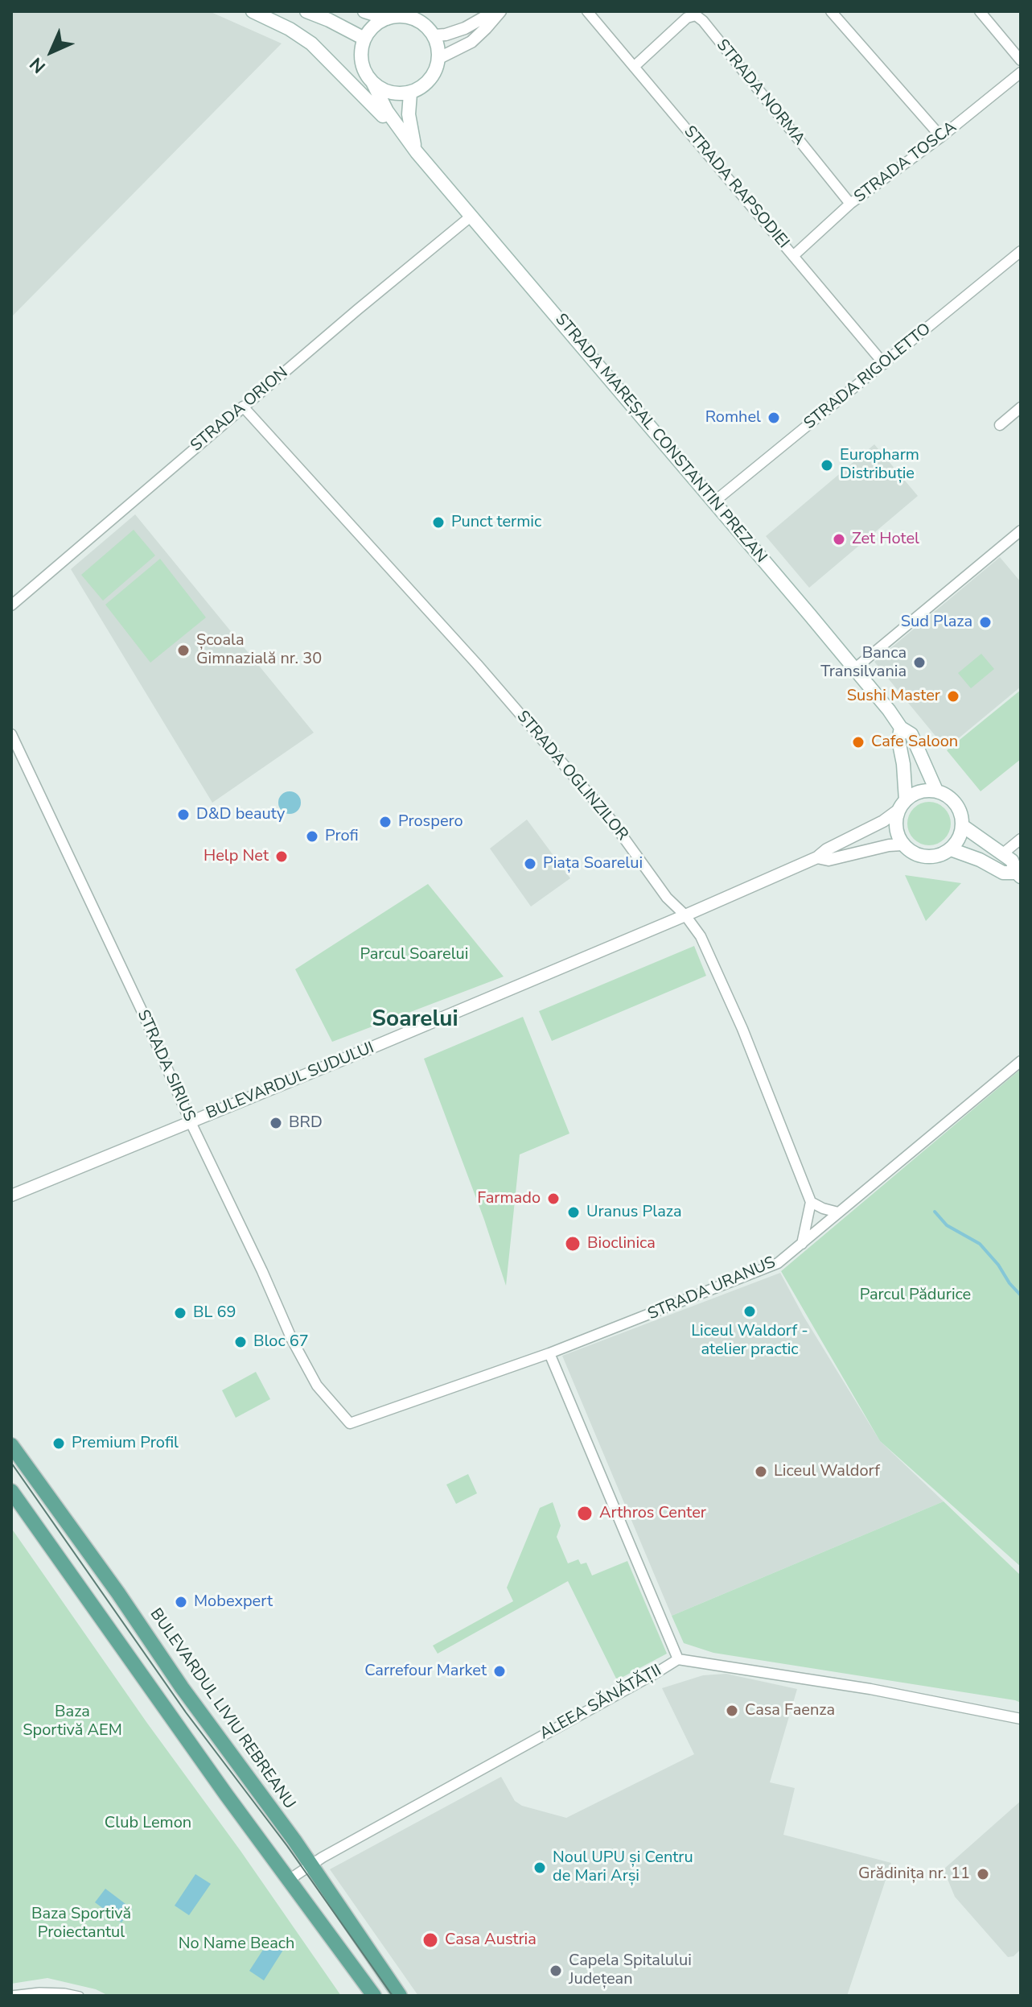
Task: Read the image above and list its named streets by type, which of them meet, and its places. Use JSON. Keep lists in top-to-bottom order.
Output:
{
  "streets": {
    "main road": ["STRADA MAREȘAL CONSTANTIN PREZAN", "BULEVARDUL LIVIU REBREANU"],
    "street": [
      "STRADA NORMA",
      "STRADA TOSCA",
      "STRADA RAPSODIEI",
      "STRADA RIGOLETTO",
      "STRADA ORION",
      "STRADA OGLINZILOR",
      "STRADA SIRIUS",
      "BULEVARDUL SUDULUI",
      "STRADA URANUS",
      "ALEEA SĂNĂTĂȚII"
    ]
  },
  "crossings": [
    ["STRADA NORMA", "STRADA TOSCA"],
    ["STRADA NORMA", "STRADA RAPSODIEI"],
    ["STRADA TOSCA", "STRADA RAPSODIEI"],
    ["STRADA RAPSODIEI", "STRADA RIGOLETTO"],
    ["STRADA RIGOLETTO", "STRADA MAREȘAL CONSTANTIN PREZAN"],
    ["STRADA ORION", "STRADA MAREȘAL CONSTANTIN PREZAN"],
    ["STRADA ORION", "STRADA OGLINZILOR"],
    ["STRADA MAREȘAL CONSTANTIN PREZAN", "BULEVARDUL SUDULUI"],
    ["STRADA OGLINZILOR", "BULEVARDUL SUDULUI"],
    ["STRADA SIRIUS", "BULEVARDUL SUDULUI"],
    ["STRADA SIRIUS", "STRADA URANUS"],
    ["ALEEA SĂNĂTĂȚII", "BULEVARDUL LIVIU REBREANU"]
  ],
  "districts": ["Soarelui"],
  "parks": [
    "Parcul Soarelui",
    "Parcul Pădurice",
    "Baza Sportivă AEM",
    "Club Lemon",
    "Baza Sportivă Proiectantul",
    "No Name Beach"
  ],
  "places": [
    "Romhel",
    "Europharm Distribuție",
    "Punct termic",
    "Zet Hotel",
    "Sud Plaza",
    "Școala Gimnazială nr. 30",
    "Banca Transilvania",
    "Sushi Master",
    "Cafe Saloon",
    "D&D beauty",
    "Prospero",
    "Profi",
    "Help Net",
    "Piața Soarelui",
    "BRD",
    "Farmado",
    "Uranus Plaza",
    "Bioclinica",
    "Liceul Waldorf - atelier practic",
    "BL 69",
    "Bloc 67",
    "Premium Profil",
    "Liceul Waldorf",
    "Arthros Center",
    "Mobexpert",
    "Carrefour Market",
    "Casa Faenza",
    "Noul UPU și Centru de Mari Arși",
    "Grădinița nr. 11",
    "Casa Austria",
    "Capela Spitalului Județean"
  ],
  "north": "bottom left"
}
